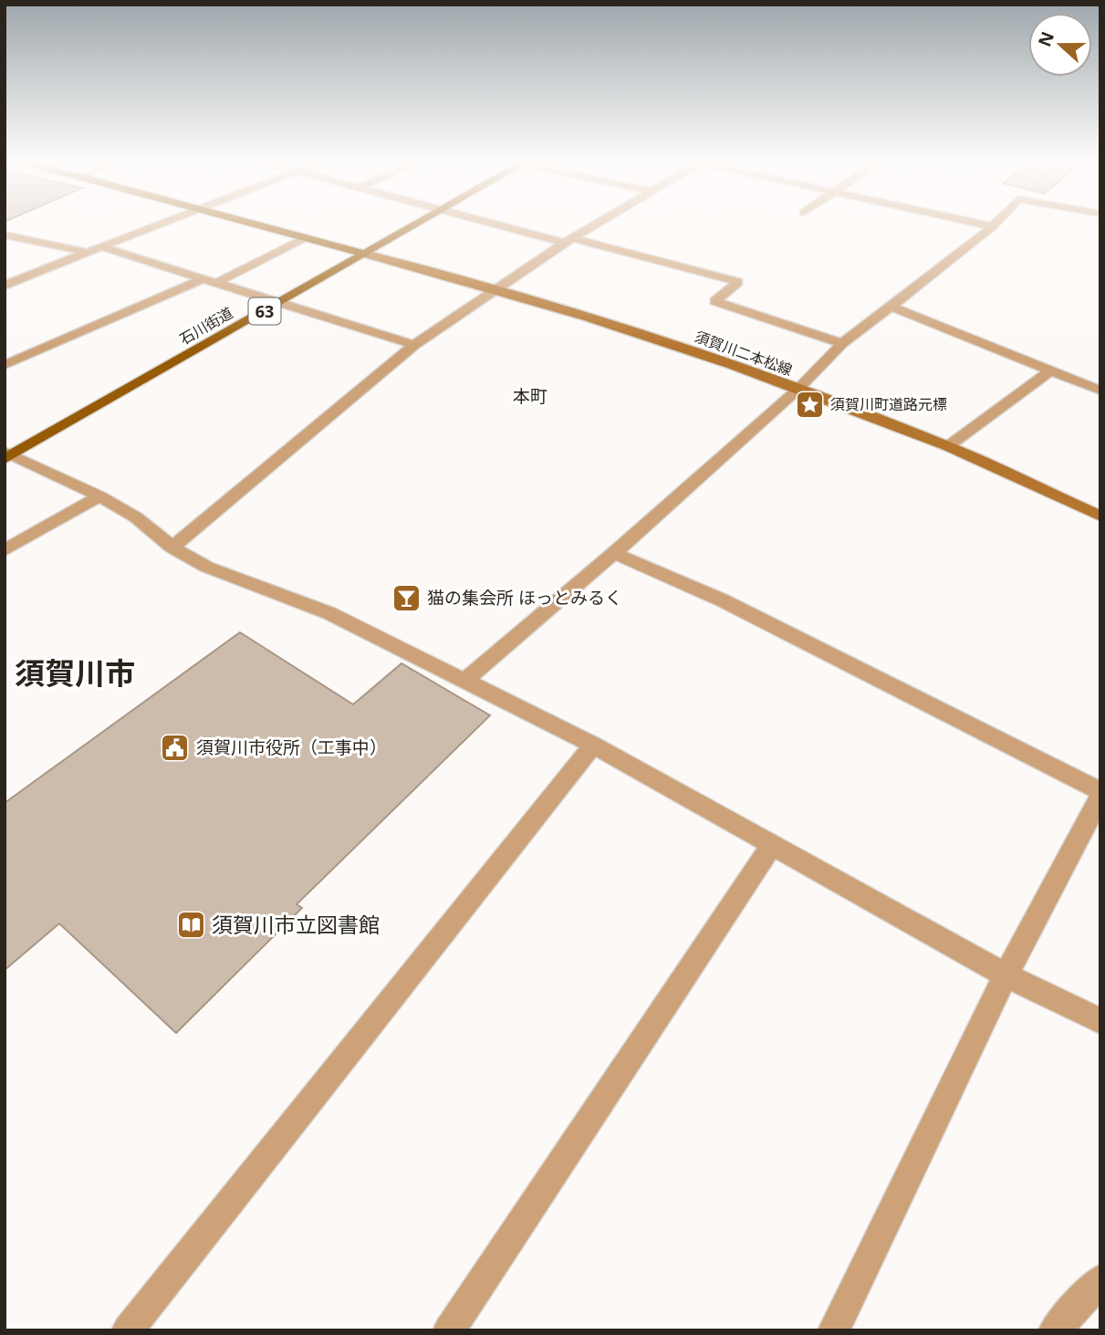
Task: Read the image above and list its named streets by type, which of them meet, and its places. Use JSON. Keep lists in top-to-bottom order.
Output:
{
  "streets": {
    "main road": ["63", "石川街道", "須賀川二本松線"]
  },
  "crossings": [
    ["石川街道", "須賀川二本松線"]
  ],
  "districts": ["本町", "須賀川市"],
  "places": {
    "place": ["須賀川町道路元標"],
    "bar": ["猫の集会所 ほっとみるく"],
    "public building": ["須賀川市役所（工事中）"],
    "library": ["須賀川市立図書館"]
  },
  "north": "left"
}
